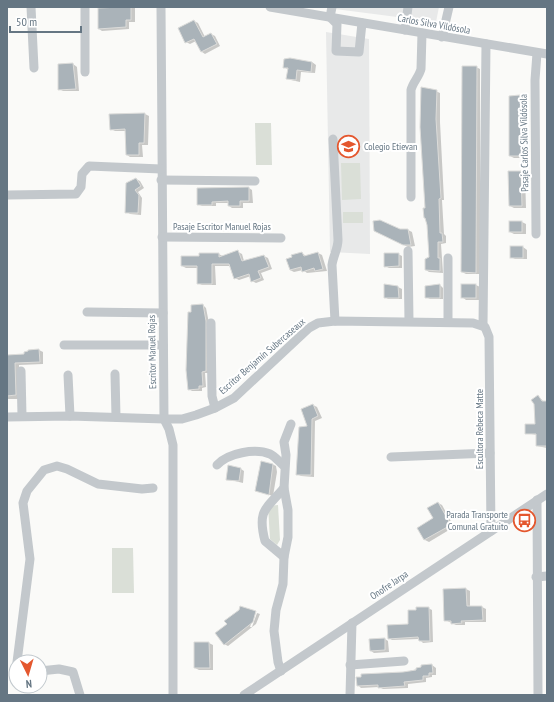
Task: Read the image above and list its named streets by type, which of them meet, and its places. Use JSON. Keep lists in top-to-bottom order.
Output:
{
  "streets": {
    "street": [
      "Carlos Silva Vildósola",
      "Pasaje Carlos Silva Vildósola",
      "Pasaje Escritor Manuel Rojas",
      "Escritor Manuel Rojas",
      "Escritor Benjamín Subercaseaux",
      "Escultora Rebeca Matte",
      "Onofre Jarpa"
    ]
  },
  "crossings": [
    ["Carlos Silva Vildósola", "Pasaje Carlos Silva Vildósola"],
    ["Carlos Silva Vildósola", "Escultora Rebeca Matte"],
    ["Pasaje Escritor Manuel Rojas", "Escritor Manuel Rojas"],
    ["Escritor Manuel Rojas", "Escritor Benjamín Subercaseaux"],
    ["Escritor Benjamín Subercaseaux", "Escultora Rebeca Matte"],
    ["Escultora Rebeca Matte", "Onofre Jarpa"]
  ],
  "places": {
    "school or university": ["Colegio Etievan"],
    "bus stop": ["Parada Transporte Comunal Gratuito"]
  },
  "scale_bar": "50 m",
  "north": "bottom"
}
